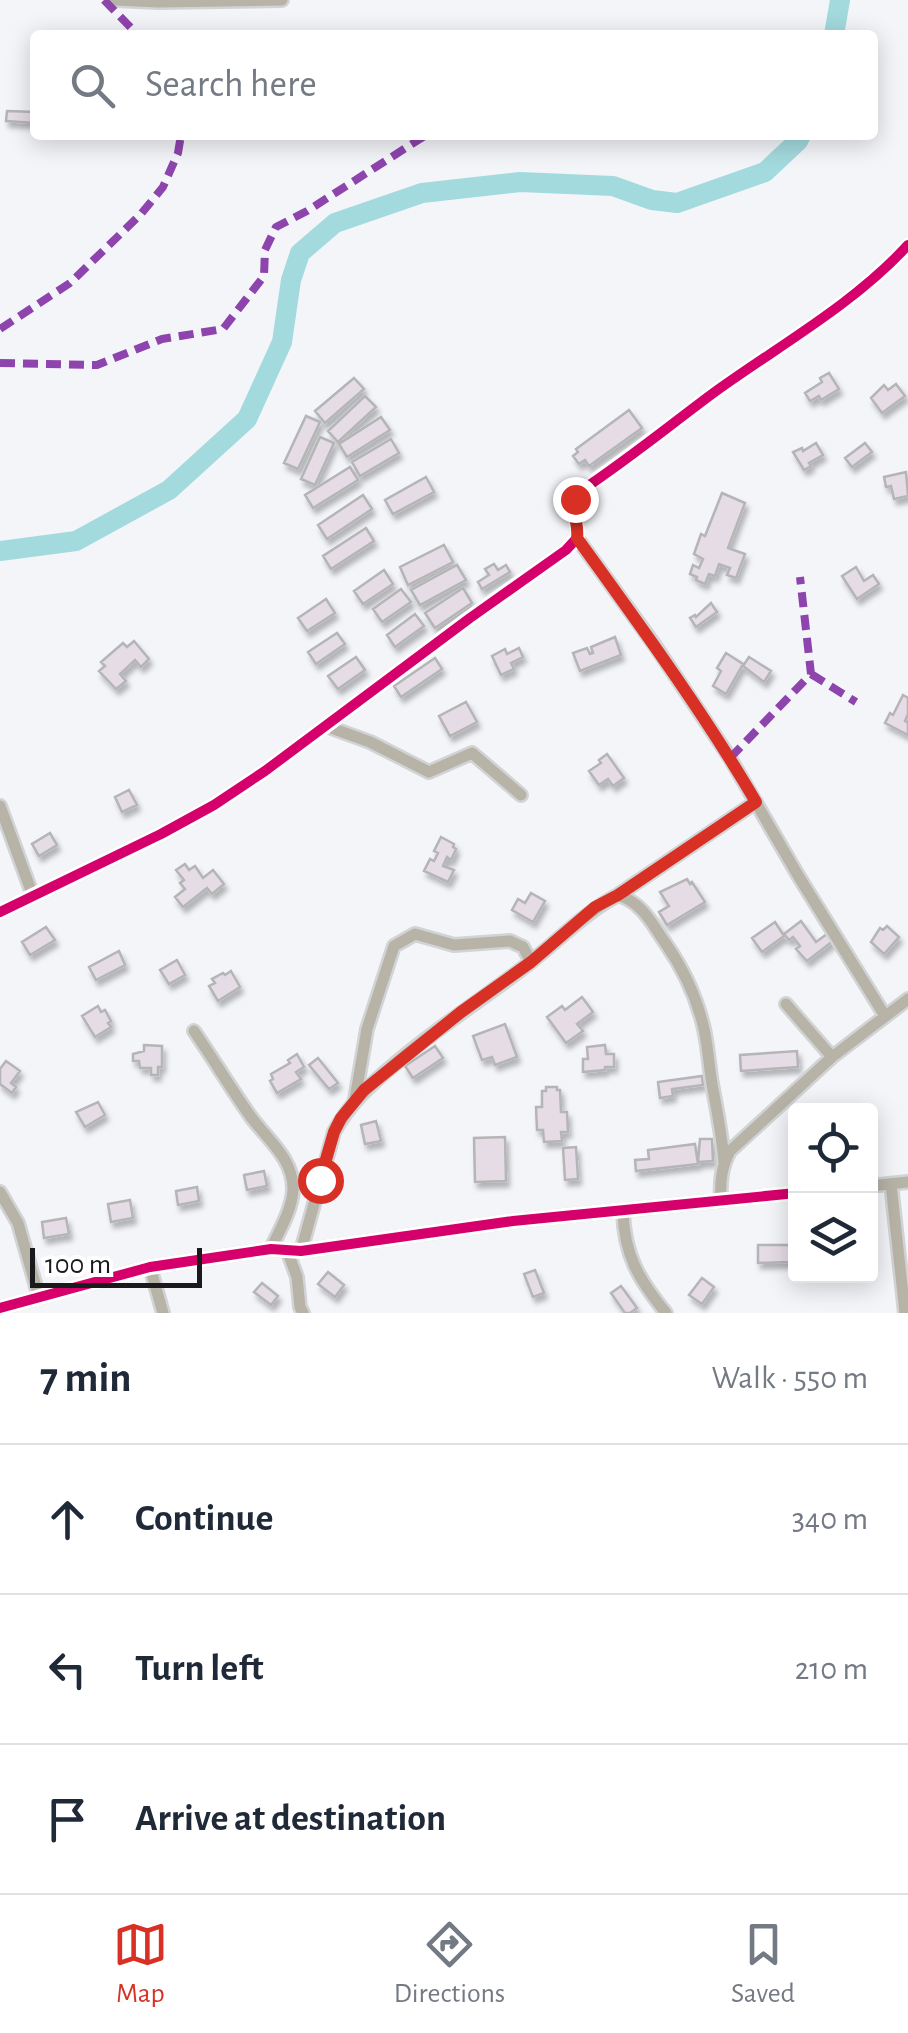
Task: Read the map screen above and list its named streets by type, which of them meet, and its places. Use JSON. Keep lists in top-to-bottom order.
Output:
{
  "scale_bar": "100 m",
  "page": {
    "search": "Search here",
    "scale": "100 m",
    "heading": ["7 min", "Walk · 550 m"],
    "list": [
      ["Continue", "340 m"],
      ["Turn left", "210 m"],
      "Arrive at destination"
    ],
    "nav": ["Map", "Directions", "Saved"]
  }
}
